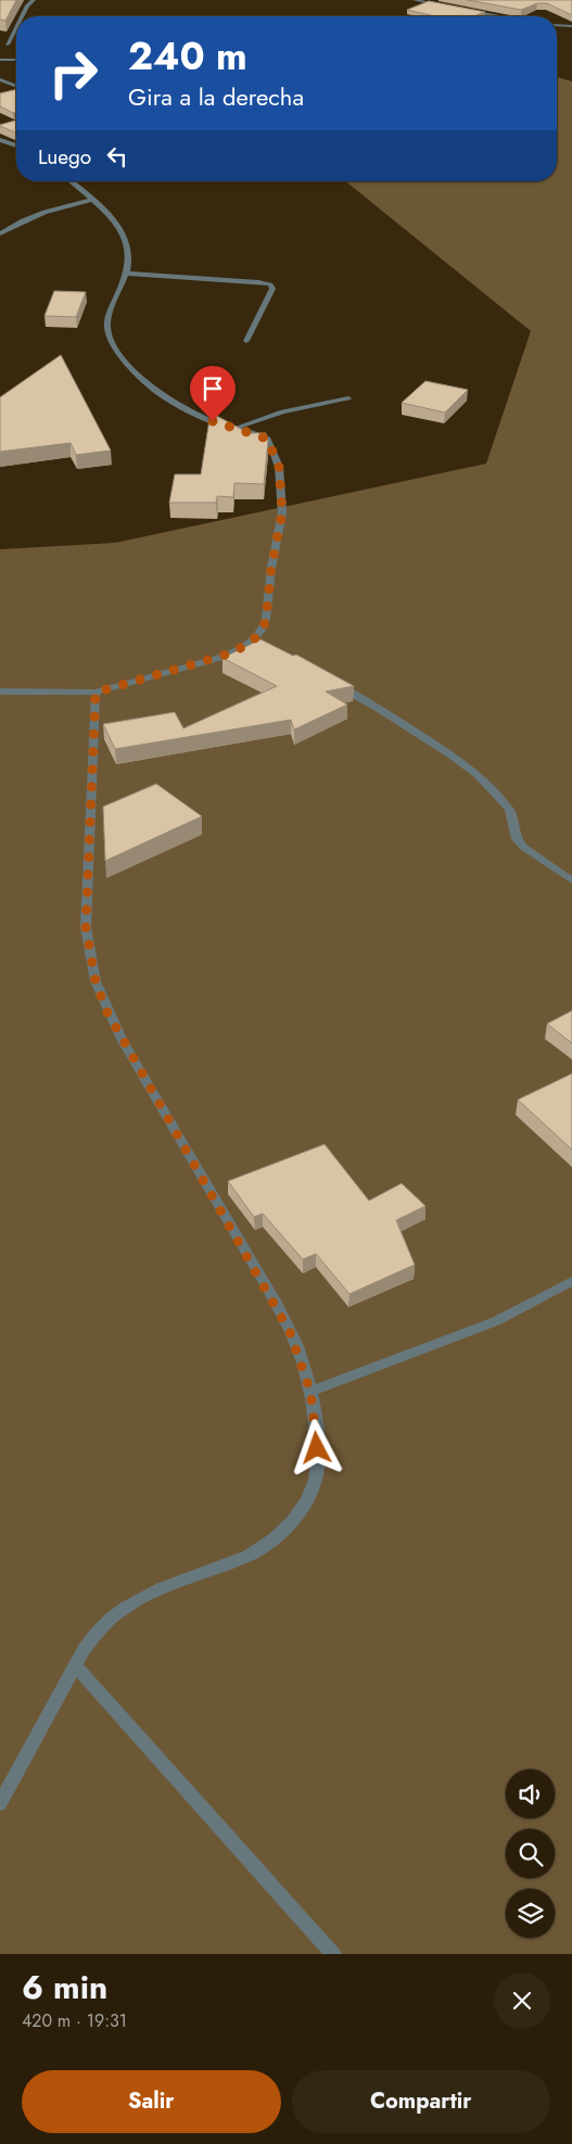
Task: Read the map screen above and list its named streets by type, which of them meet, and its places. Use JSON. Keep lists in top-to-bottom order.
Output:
{
  "page": {
    "turn": ["240 m", "Gira a la derecha"],
    "then": "Luego",
    "heading": ["6 min", "420 m · 19:31"],
    "buttons": ["Salir", "Compartir"]
  }
}
